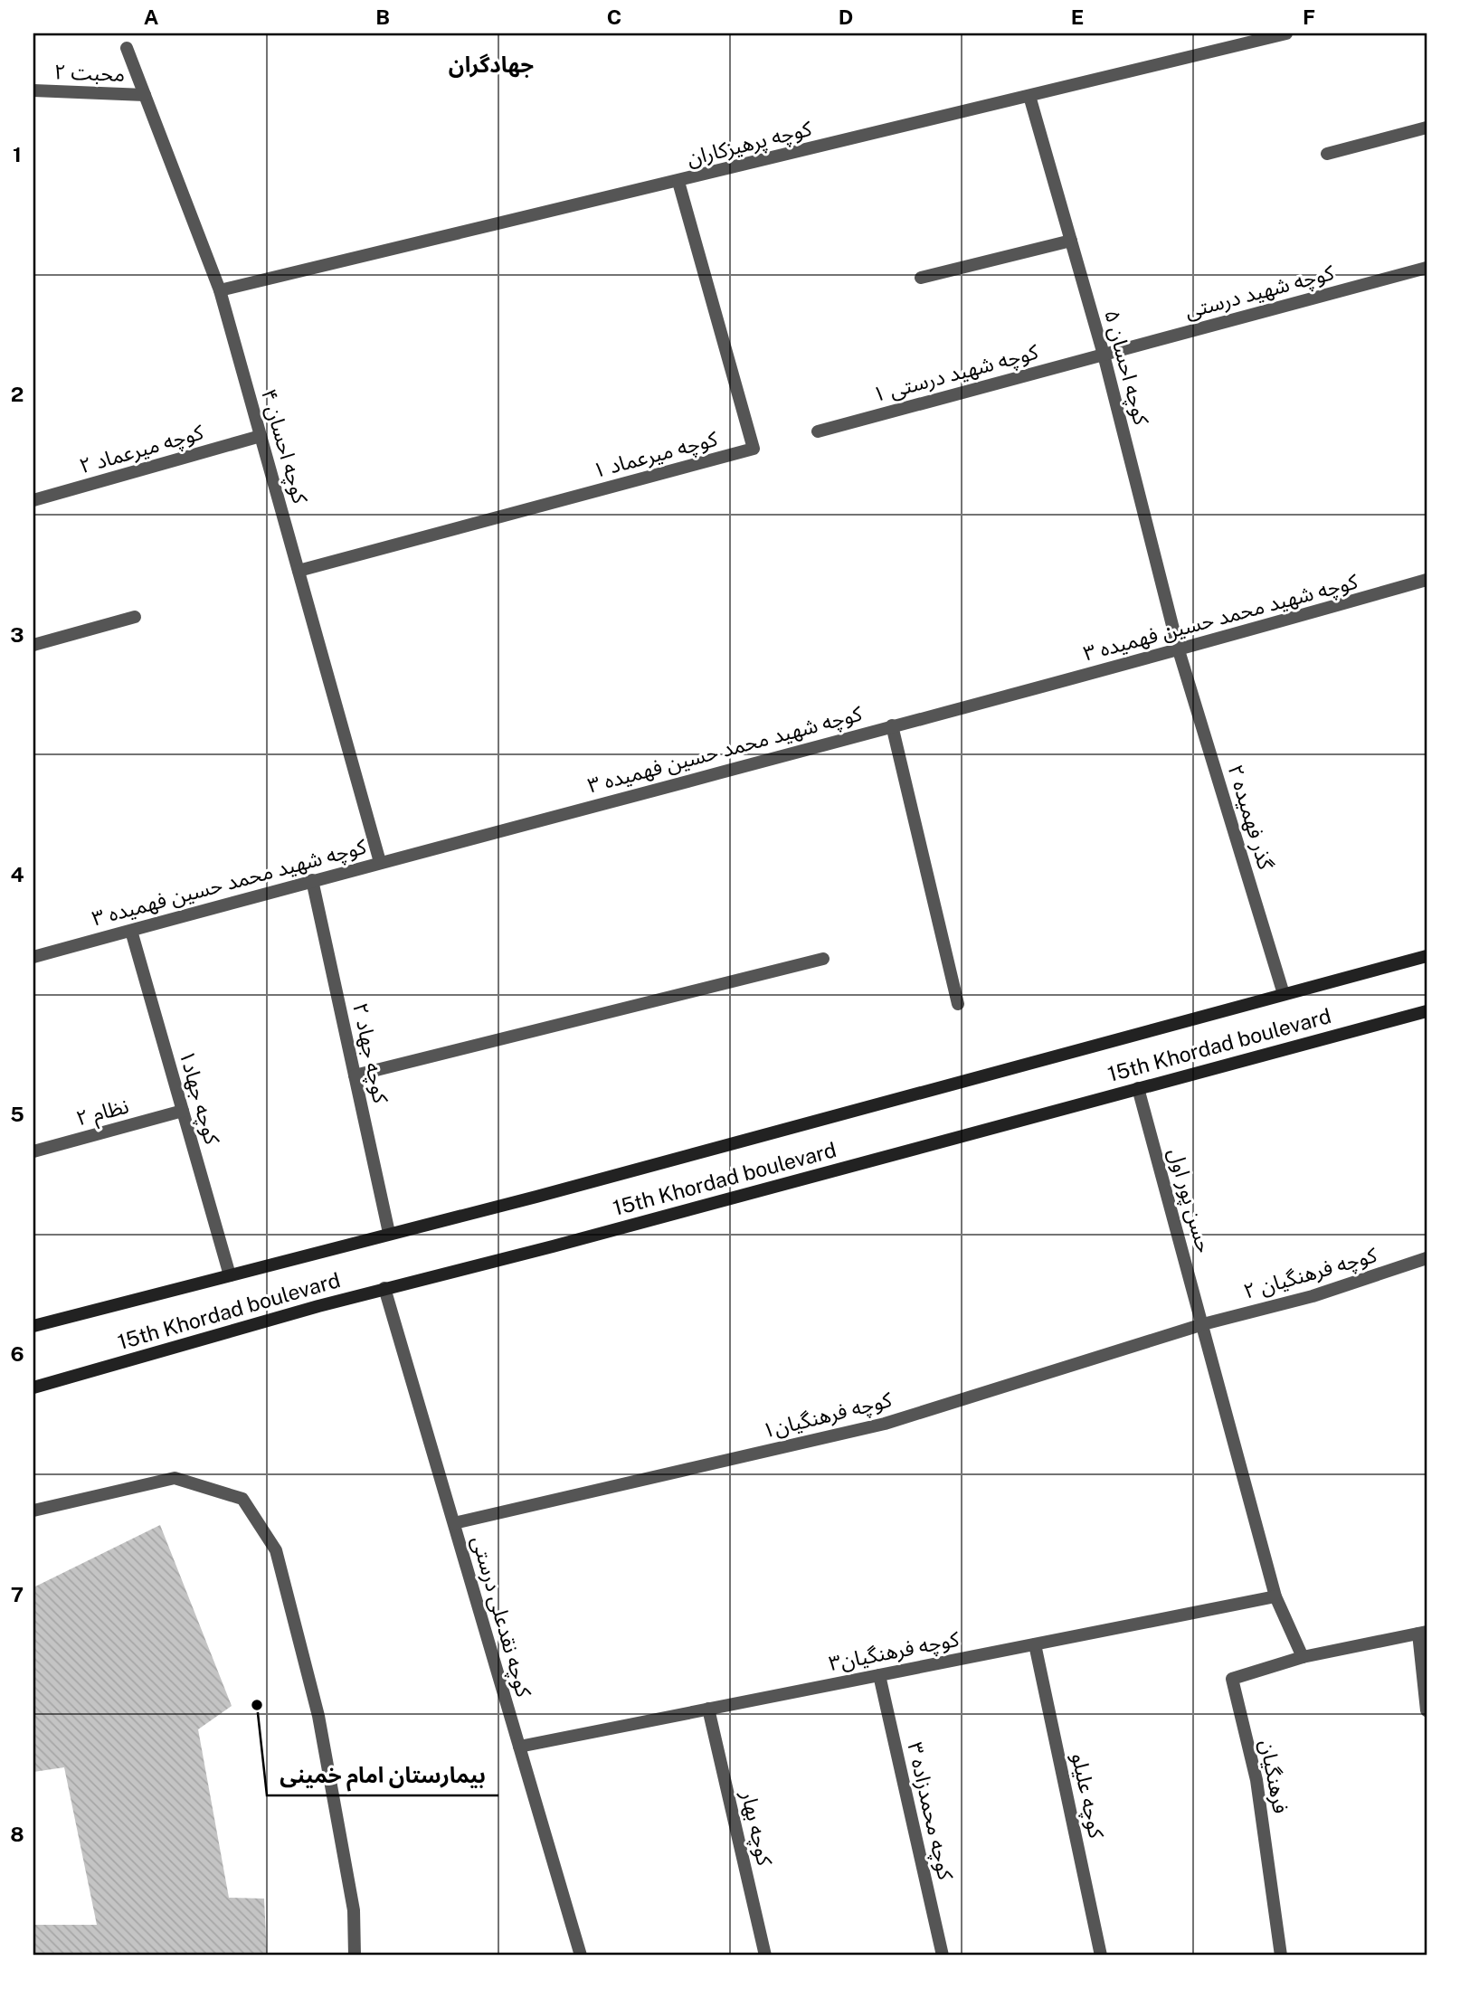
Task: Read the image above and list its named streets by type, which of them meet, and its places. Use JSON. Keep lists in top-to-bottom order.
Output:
{
  "streets": {
    "main road": ["15th Khordad boulevard"],
    "street": [
      "محبت ۲",
      "کوچه پرهیزکاران",
      "کوچه شهید درستی",
      "کوچه احسان ۵",
      "کوچه شهید درستی ۱",
      "کوچه احسان ۴",
      "کوچه میرعماد ۲",
      "کوچه میرعماد ۱",
      "کوچه شهید محمد حسین فهمیده ۳",
      "گذر فهمیده ۲",
      "کوچه جهاد ۲",
      "کوچه جهاد۱",
      "نظام ۲",
      "حسن پور اول",
      "کوچه فرهنگیان ۲",
      "کوچه فرهنگیان۱",
      "کوچه نقدعلی درستی",
      "کوچه فرهنگیان۳",
      "فرهنگیان",
      "کوچه علیلو",
      "کوچه محمدزاده ۳",
      "کوچه بهار"
    ]
  },
  "crossings": [
    ["محبت ۲", "کوچه احسان ۴"],
    ["کوچه پرهیزکاران", "کوچه احسان ۵"],
    ["کوچه پرهیزکاران", "کوچه احسان ۴"],
    ["کوچه پرهیزکاران", "کوچه میرعماد ۱"],
    ["کوچه شهید درستی", "کوچه احسان ۵"],
    ["کوچه شهید درستی", "کوچه شهید درستی ۱"],
    ["کوچه احسان ۵", "کوچه شهید درستی ۱"],
    ["کوچه احسان ۵", "کوچه شهید محمد حسین فهمیده ۳"],
    ["کوچه احسان ۵", "گذر فهمیده ۲"],
    ["کوچه احسان ۴", "کوچه میرعماد ۲"],
    ["کوچه احسان ۴", "کوچه میرعماد ۱"],
    ["کوچه احسان ۴", "کوچه شهید محمد حسین فهمیده ۳"],
    ["کوچه شهید محمد حسین فهمیده ۳", "گذر فهمیده ۲"],
    ["کوچه شهید محمد حسین فهمیده ۳", "کوچه جهاد ۲"],
    ["کوچه شهید محمد حسین فهمیده ۳", "کوچه جهاد۱"],
    ["گذر فهمیده ۲", "15th Khordad boulevard"],
    ["15th Khordad boulevard", "کوچه جهاد ۲"],
    ["15th Khordad boulevard", "کوچه جهاد۱"],
    ["15th Khordad boulevard", "حسن پور اول"],
    ["15th Khordad boulevard", "کوچه نقدعلی درستی"],
    ["کوچه جهاد۱", "نظام ۲"],
    ["حسن پور اول", "کوچه فرهنگیان ۲"],
    ["حسن پور اول", "کوچه فرهنگیان۱"],
    ["حسن پور اول", "کوچه فرهنگیان۳"],
    ["حسن پور اول", "فرهنگیان"],
    ["کوچه فرهنگیان ۲", "کوچه فرهنگیان۱"],
    ["کوچه فرهنگیان۱", "کوچه نقدعلی درستی"],
    ["کوچه نقدعلی درستی", "کوچه فرهنگیان۳"],
    ["کوچه فرهنگیان۳", "کوچه علیلو"],
    ["کوچه فرهنگیان۳", "کوچه محمدزاده ۳"],
    ["کوچه فرهنگیان۳", "کوچه بهار"]
  ],
  "districts": ["جهادگران"],
  "places": ["بیمارستان امام خمینی"],
  "grid": {
    "columns": [
      "A",
      "B",
      "C",
      "D",
      "E",
      "F"
    ],
    "rows": [
      "1",
      "2",
      "3",
      "4",
      "5",
      "6",
      "7",
      "8"
    ]
  }
}
